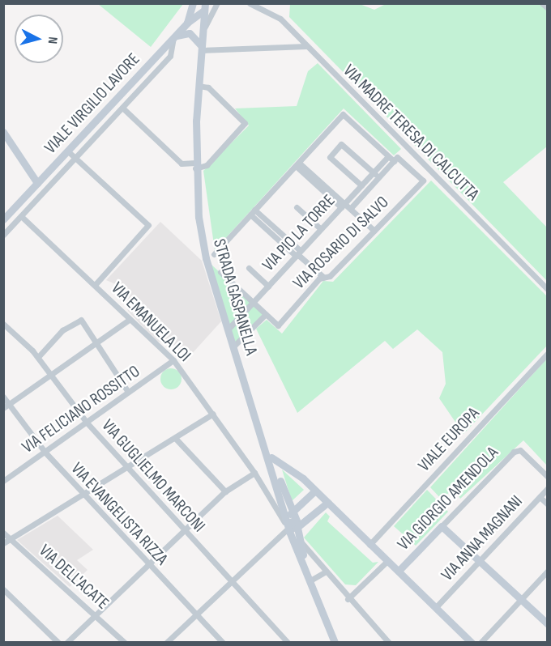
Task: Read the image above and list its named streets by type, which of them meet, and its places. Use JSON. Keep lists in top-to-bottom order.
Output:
{
  "streets": {
    "street": [
      "VIALE VIRGILIO LAVORE",
      "VIA MADRE TERESA DI CALCUTTA",
      "VIA PIO LA TORRE",
      "VIA ROSARIO DI SALVO",
      "STRADA GASPANELLA",
      "VIA EMANUELA LOI",
      "VIA FELICIANO ROSSITTO",
      "VIALE EUROPA",
      "VIA GUGLIELMO MARCONI",
      "VIA GIORGIO AMENDOLA",
      "VIA EVANGELISTA RIZZA",
      "VIA ANNA MAGNANI",
      "VIA DELL'ACATE"
    ]
  },
  "crossings": [
    ["VIALE VIRGILIO LAVORE", "STRADA GASPANELLA"],
    ["VIA PIO LA TORRE", "STRADA GASPANELLA"],
    ["STRADA GASPANELLA", "VIA EMANUELA LOI"],
    ["VIA EMANUELA LOI", "VIA FELICIANO ROSSITTO"],
    ["VIA FELICIANO ROSSITTO", "VIA GUGLIELMO MARCONI"],
    ["VIA FELICIANO ROSSITTO", "VIA EVANGELISTA RIZZA"]
  ],
  "north": "right"
}
